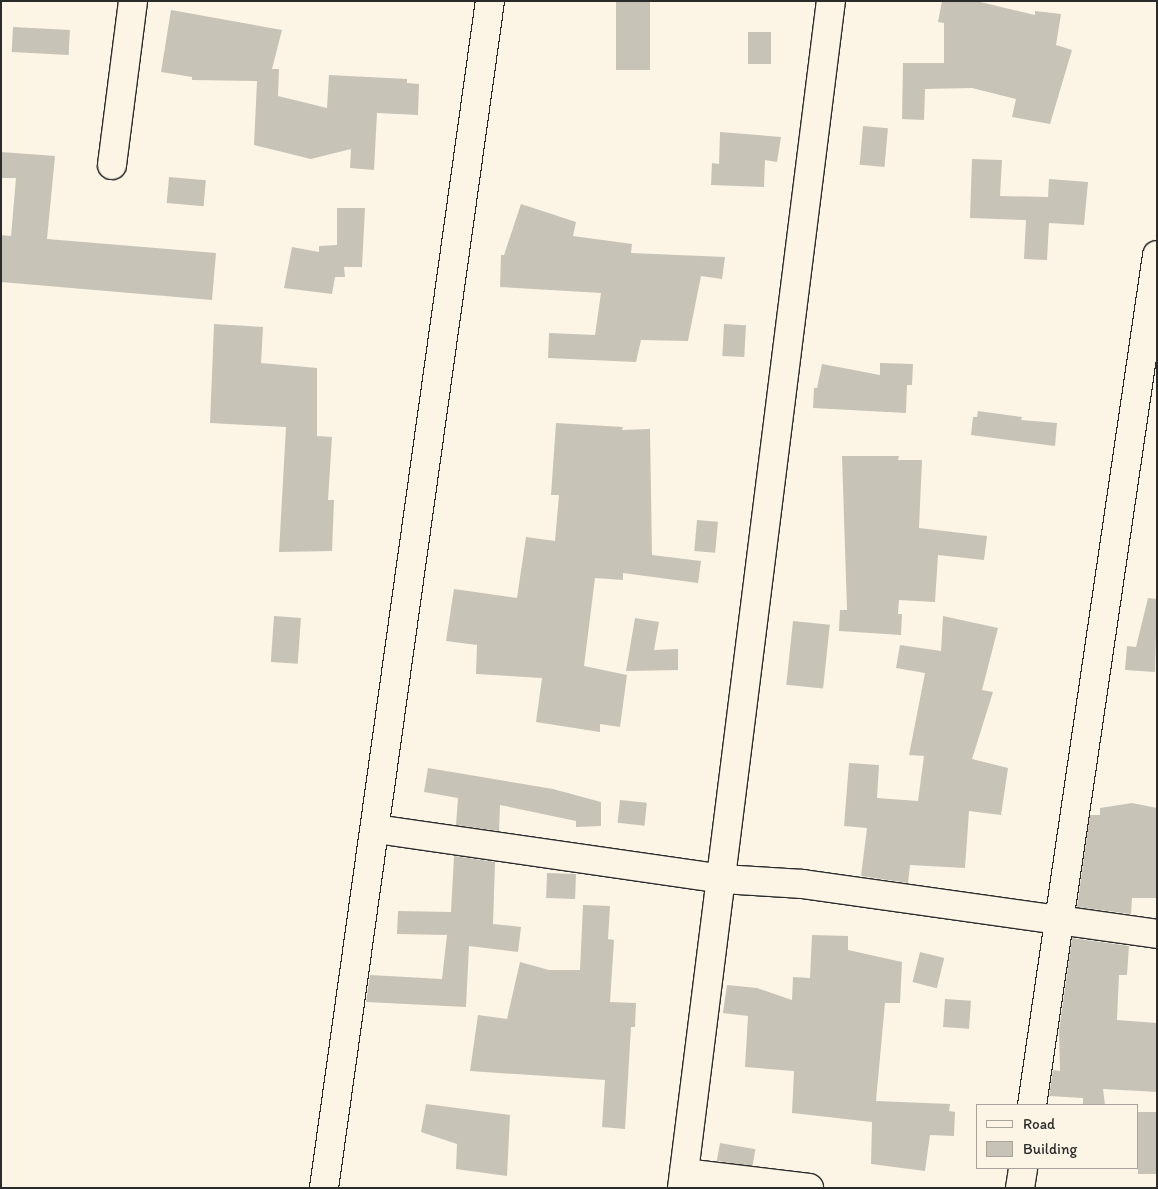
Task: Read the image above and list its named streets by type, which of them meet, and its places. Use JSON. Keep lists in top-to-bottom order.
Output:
{
  "legend": ["Road", "Building"]
}
